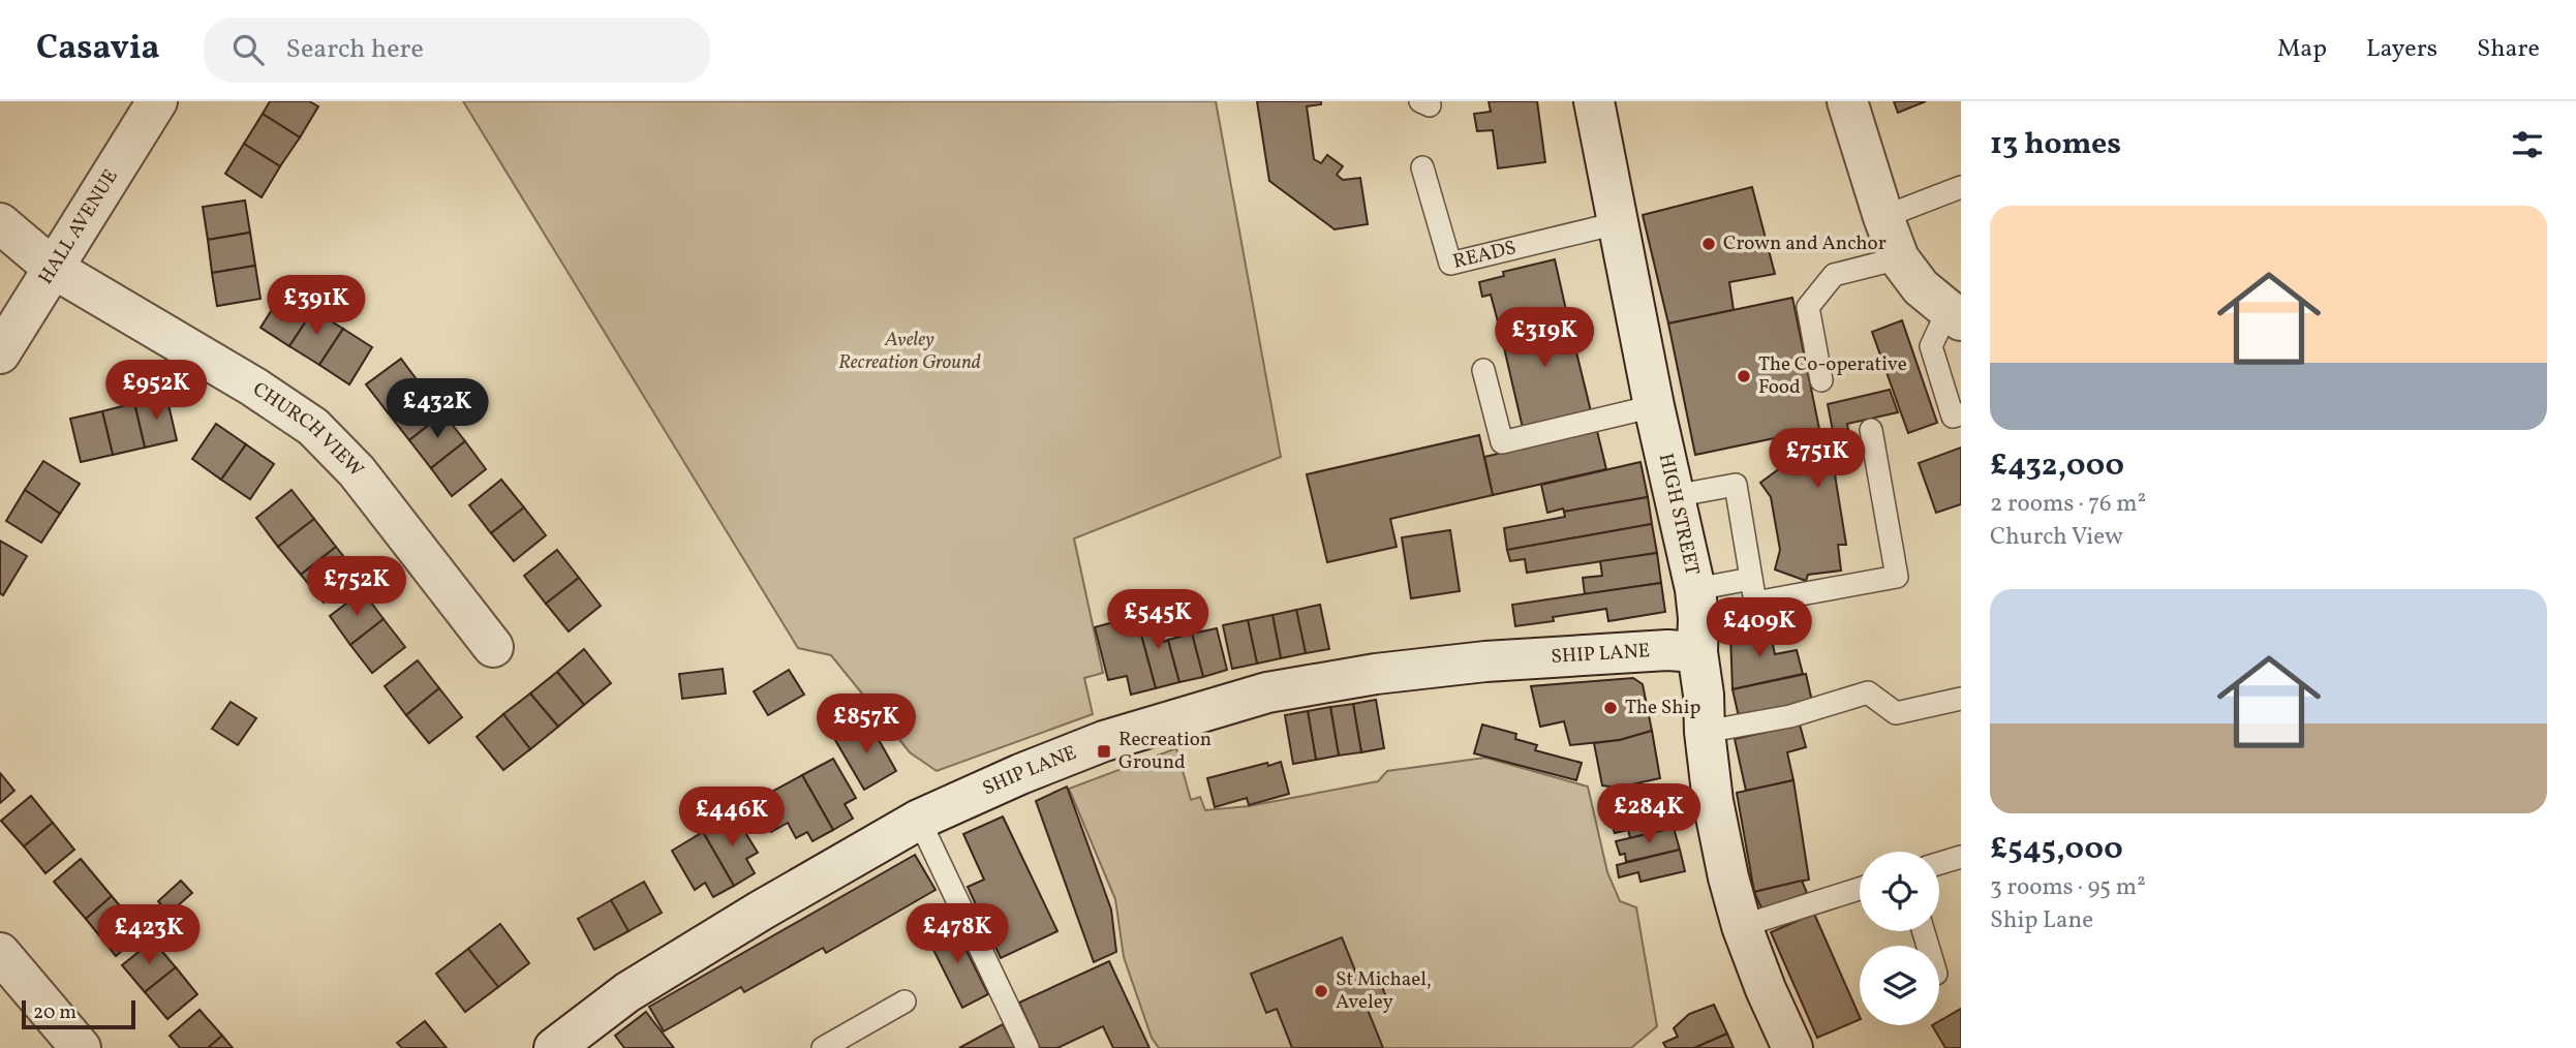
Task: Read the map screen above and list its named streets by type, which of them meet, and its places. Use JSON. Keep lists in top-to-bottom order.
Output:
{
  "streets": {
    "street": [
      "HALL AVENUE",
      "CHURCH VIEW",
      "HIGH STREET",
      "SHIP LANE"
    ],
    "lane": ["READS"]
  },
  "crossings": [
    ["HALL AVENUE", "CHURCH VIEW"],
    ["READS", "HIGH STREET"],
    ["HIGH STREET", "SHIP LANE"]
  ],
  "parks": ["Aveley Recreation Ground"],
  "places": {
    "other": [
      "Crown and Anchor",
      "The Co-operative Food",
      "The Ship",
      "St Michael, Aveley"
    ],
    "transit": ["Recreation Ground"]
  },
  "scale_bar": "20 m",
  "page": {
    "header": "Casavia",
    "search": "Search here",
    "nav": ["Map", "Layers", "Share"],
    "heading": "13 homes",
    "list": [
      {
        "name": "£432,000",
        "note": "2 rooms · 76 m² · Church View"
      },
      {
        "name": "£545,000",
        "note": "3 rooms · 95 m² · Ship Lane"
      }
    ],
    "price": [
      "£391K",
      "£319K",
      "£952K",
      "£432K",
      "£751K",
      "£752K",
      "£545K",
      "£409K",
      "£857K",
      "£284K",
      "£446K",
      "£478K",
      "£423K"
    ],
    "scale": "20 m"
  }
}
